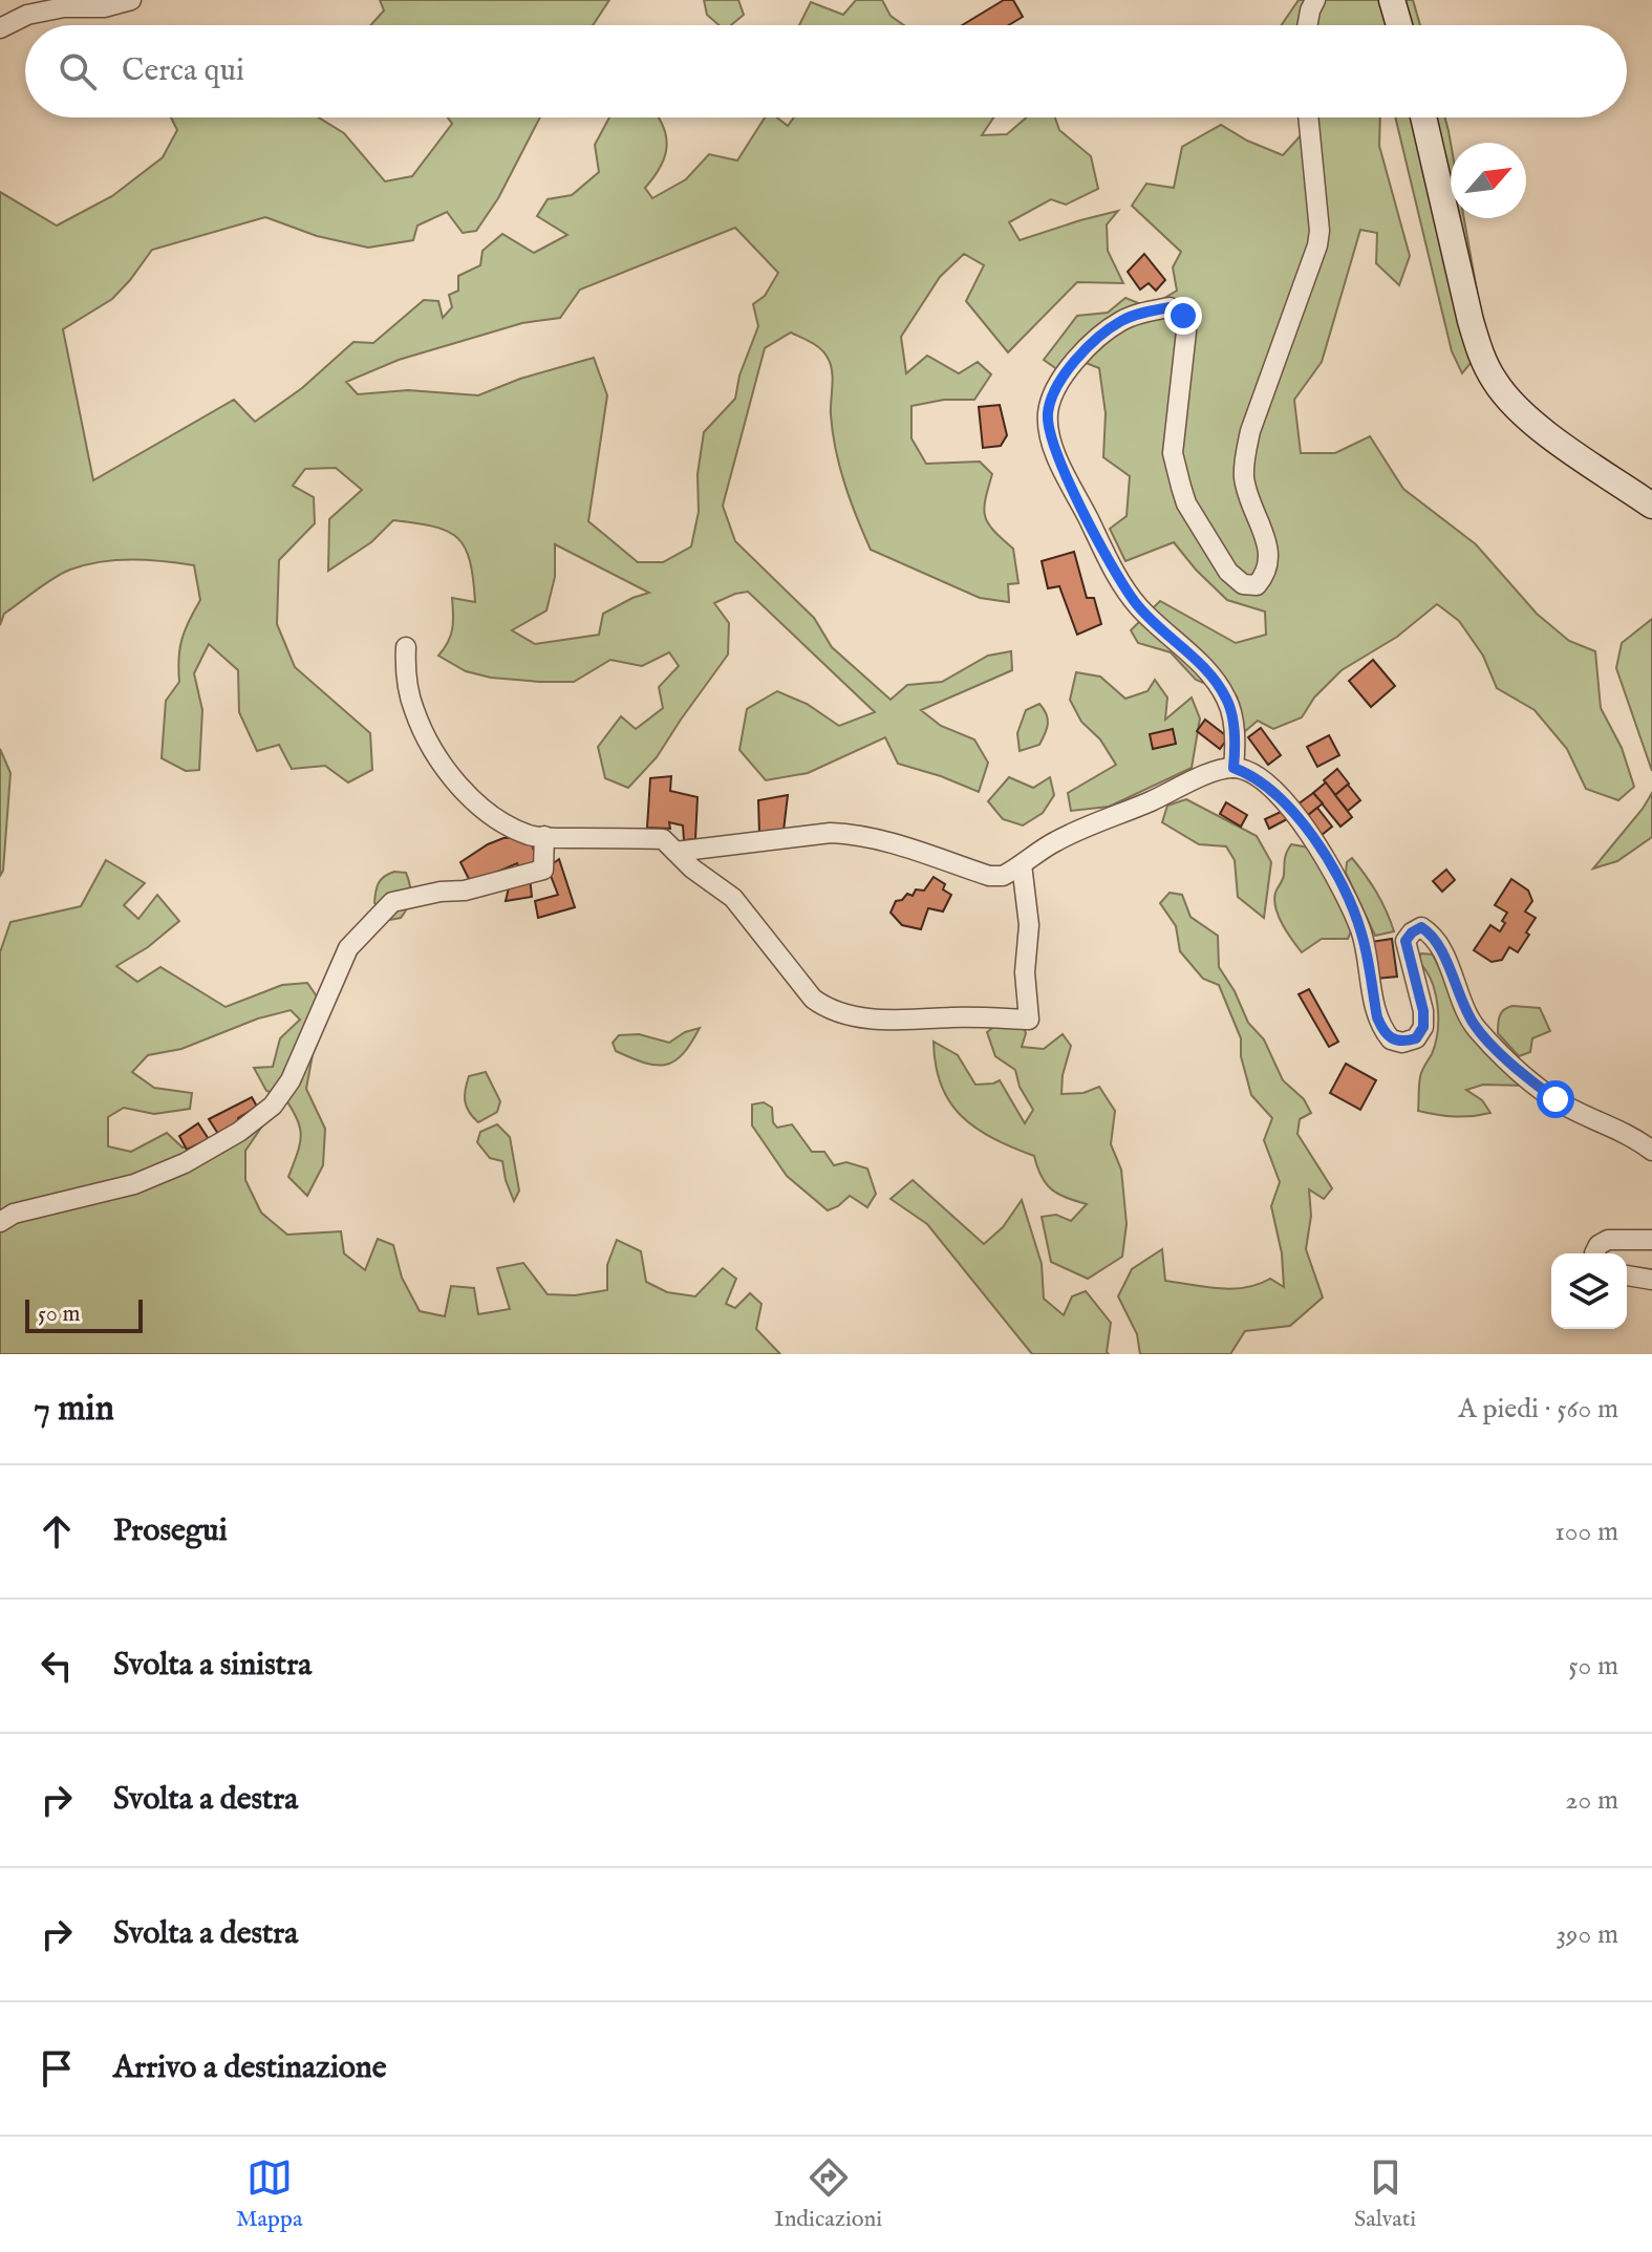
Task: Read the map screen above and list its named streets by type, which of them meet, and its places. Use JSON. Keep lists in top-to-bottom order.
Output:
{
  "scale_bar": "50 m",
  "north": "top right",
  "page": {
    "search": "Cerca qui",
    "scale": "50 m",
    "heading": ["7 min", "A piedi · 560 m"],
    "list": [
      ["Prosegui", "100 m"],
      ["Svolta a sinistra", "50 m"],
      ["Svolta a destra", "20 m"],
      ["Svolta a destra", "390 m"],
      "Arrivo a destinazione"
    ],
    "nav": ["Mappa", "Indicazioni", "Salvati"]
  }
}
